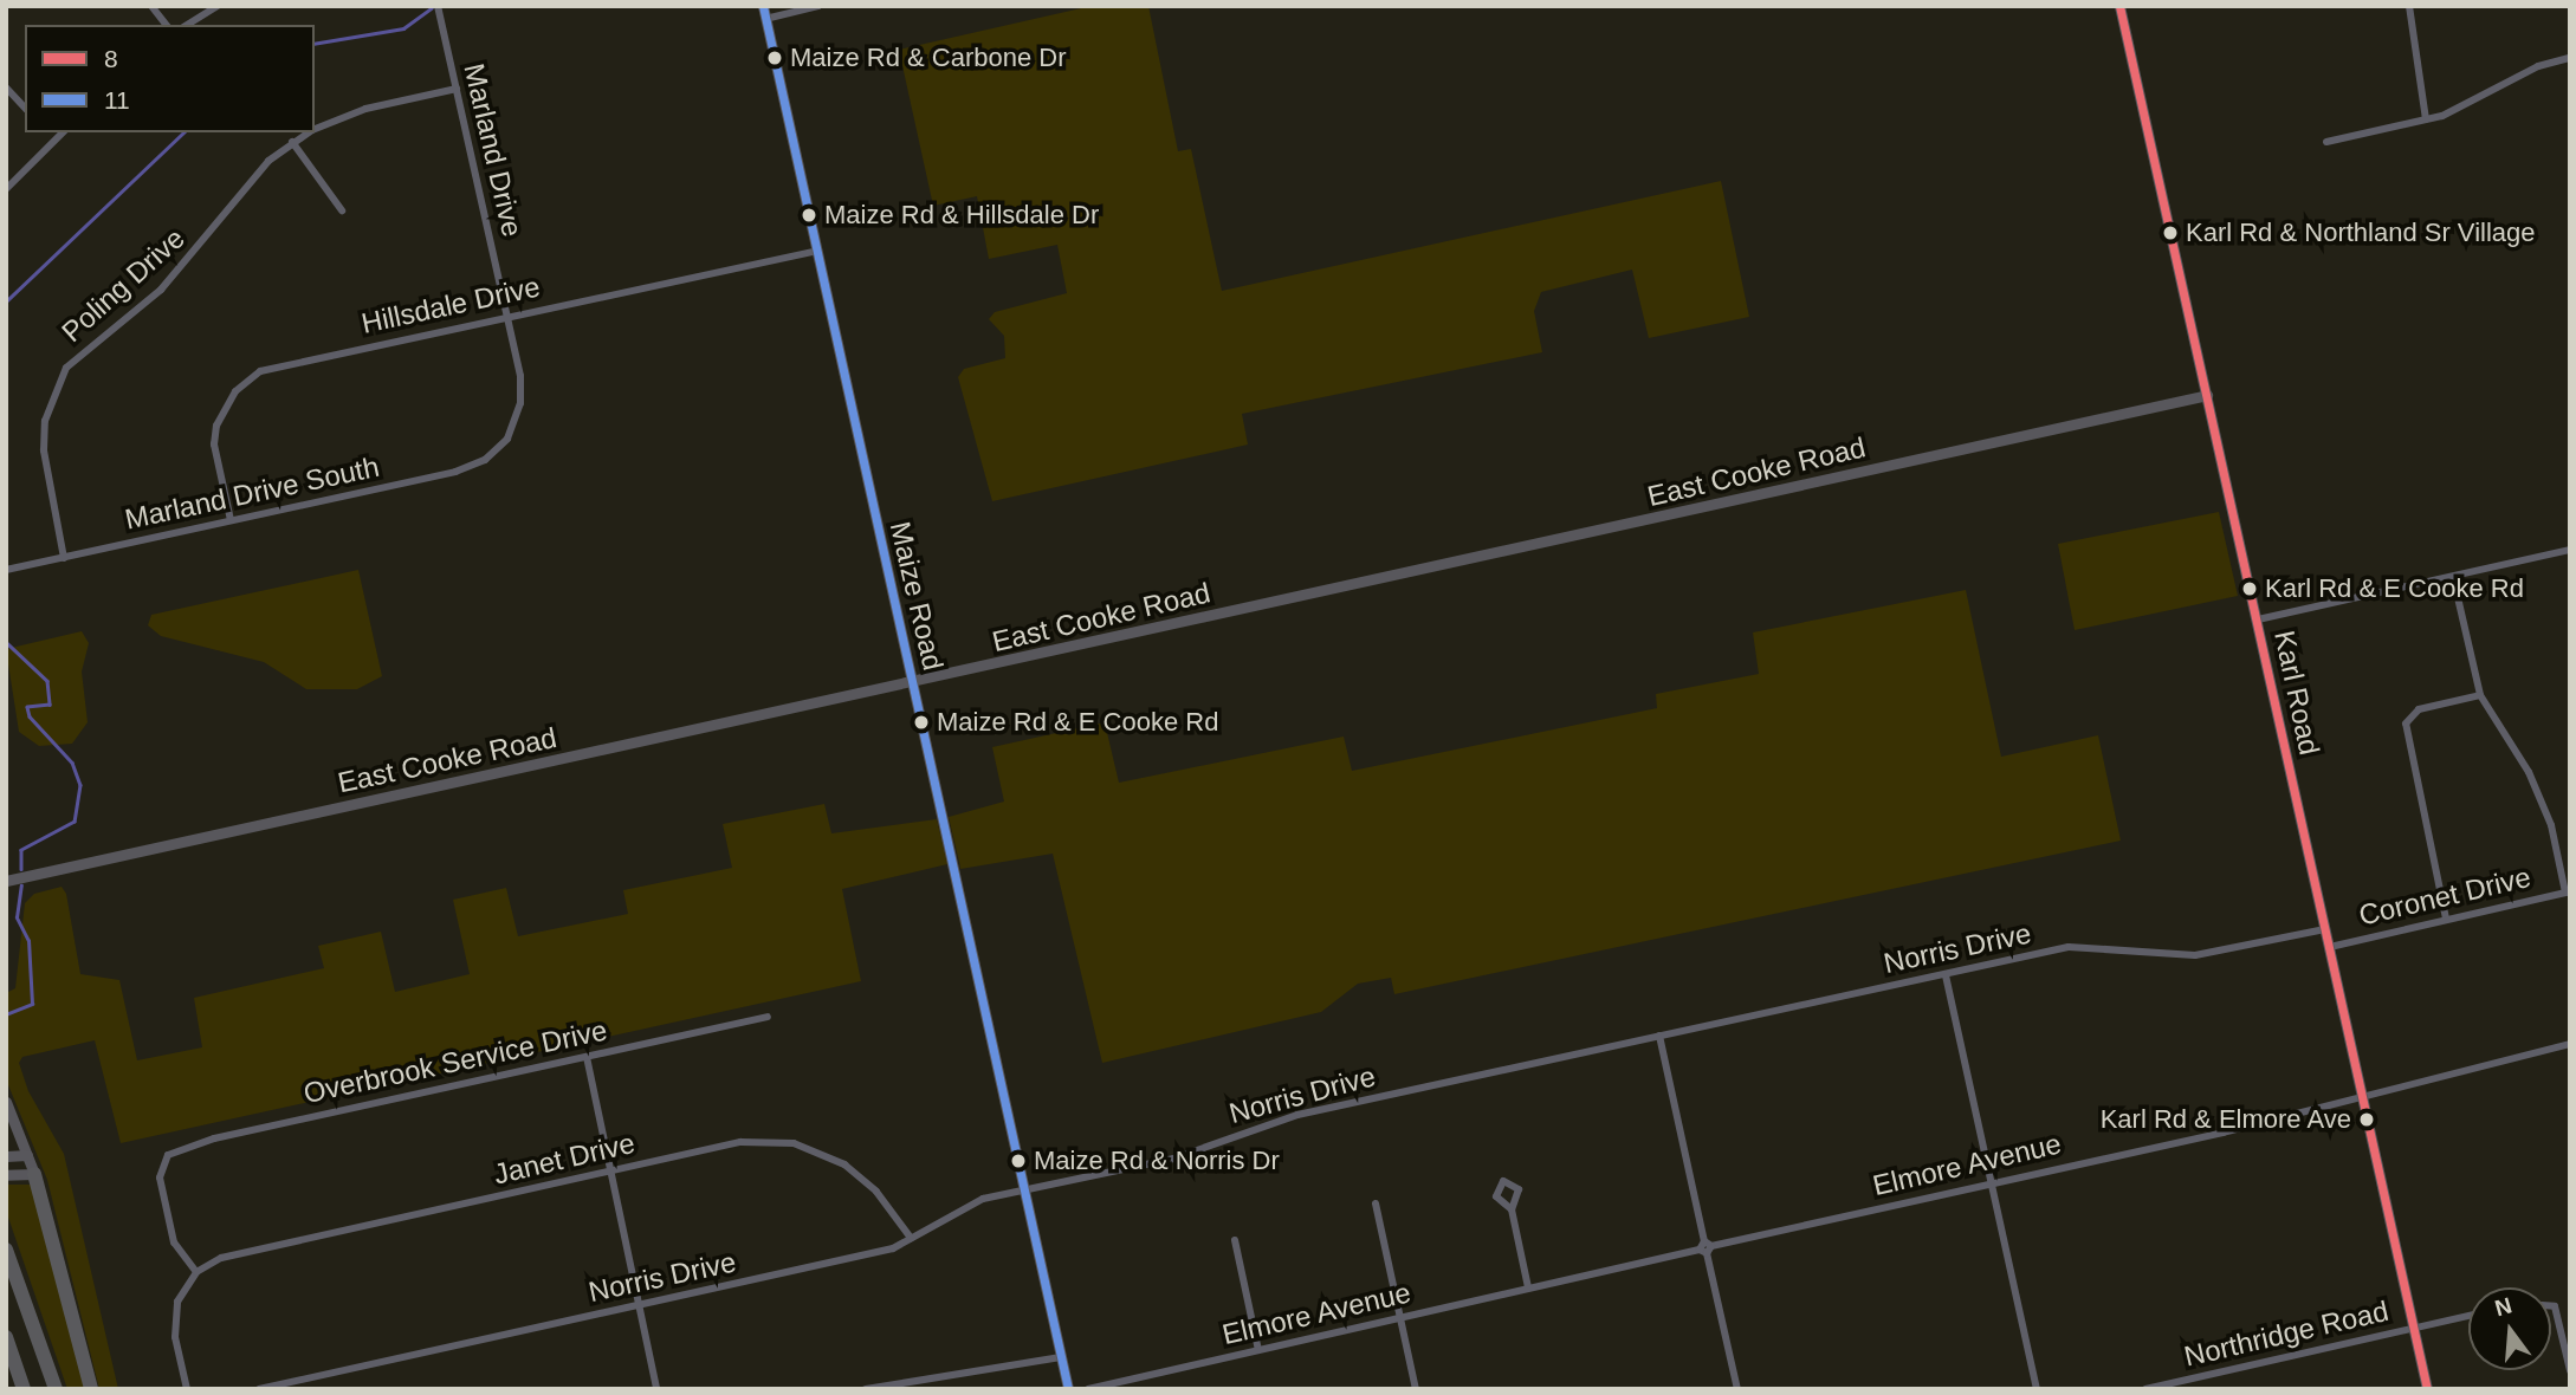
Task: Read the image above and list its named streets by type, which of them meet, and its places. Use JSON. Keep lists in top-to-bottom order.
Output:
{
  "streets": {
    "main road": ["East Cooke Road", "Maize Road", "Karl Road"],
    "street": [
      "Marland Drive",
      "Poling Drive",
      "Hillsdale Drive",
      "Marland Drive South",
      "Coronet Drive",
      "Norris Drive",
      "Overbrook Service Drive",
      "Janet Drive",
      "Elmore Avenue",
      "Northridge Road"
    ]
  },
  "crossings": [
    ["Marland Drive", "Poling Drive"],
    ["Marland Drive", "Hillsdale Drive"],
    ["Marland Drive", "Marland Drive South"],
    ["Poling Drive", "Marland Drive South"],
    ["Hillsdale Drive", "Marland Drive South"],
    ["Hillsdale Drive", "Maize Road"],
    ["East Cooke Road", "Maize Road"],
    ["East Cooke Road", "Karl Road"],
    ["Maize Road", "Norris Drive"],
    ["Karl Road", "Coronet Drive"],
    ["Karl Road", "Norris Drive"],
    ["Karl Road", "Elmore Avenue"],
    ["Karl Road", "Northridge Road"],
    ["Norris Drive", "Janet Drive"],
    ["Overbrook Service Drive", "Janet Drive"]
  ],
  "places": [
    "Maize Rd & Carbone Dr",
    "Maize Rd & Hillsdale Dr",
    "Karl Rd & Northland Sr Village",
    "Karl Rd & E Cooke Rd",
    "Maize Rd & E Cooke Rd",
    "Karl Rd & Elmore Ave",
    "Maize Rd & Norris Dr"
  ],
  "lines": ["transit line 8", "transit line 11"],
  "legend": ["8", "11"],
  "north": "top"
}
